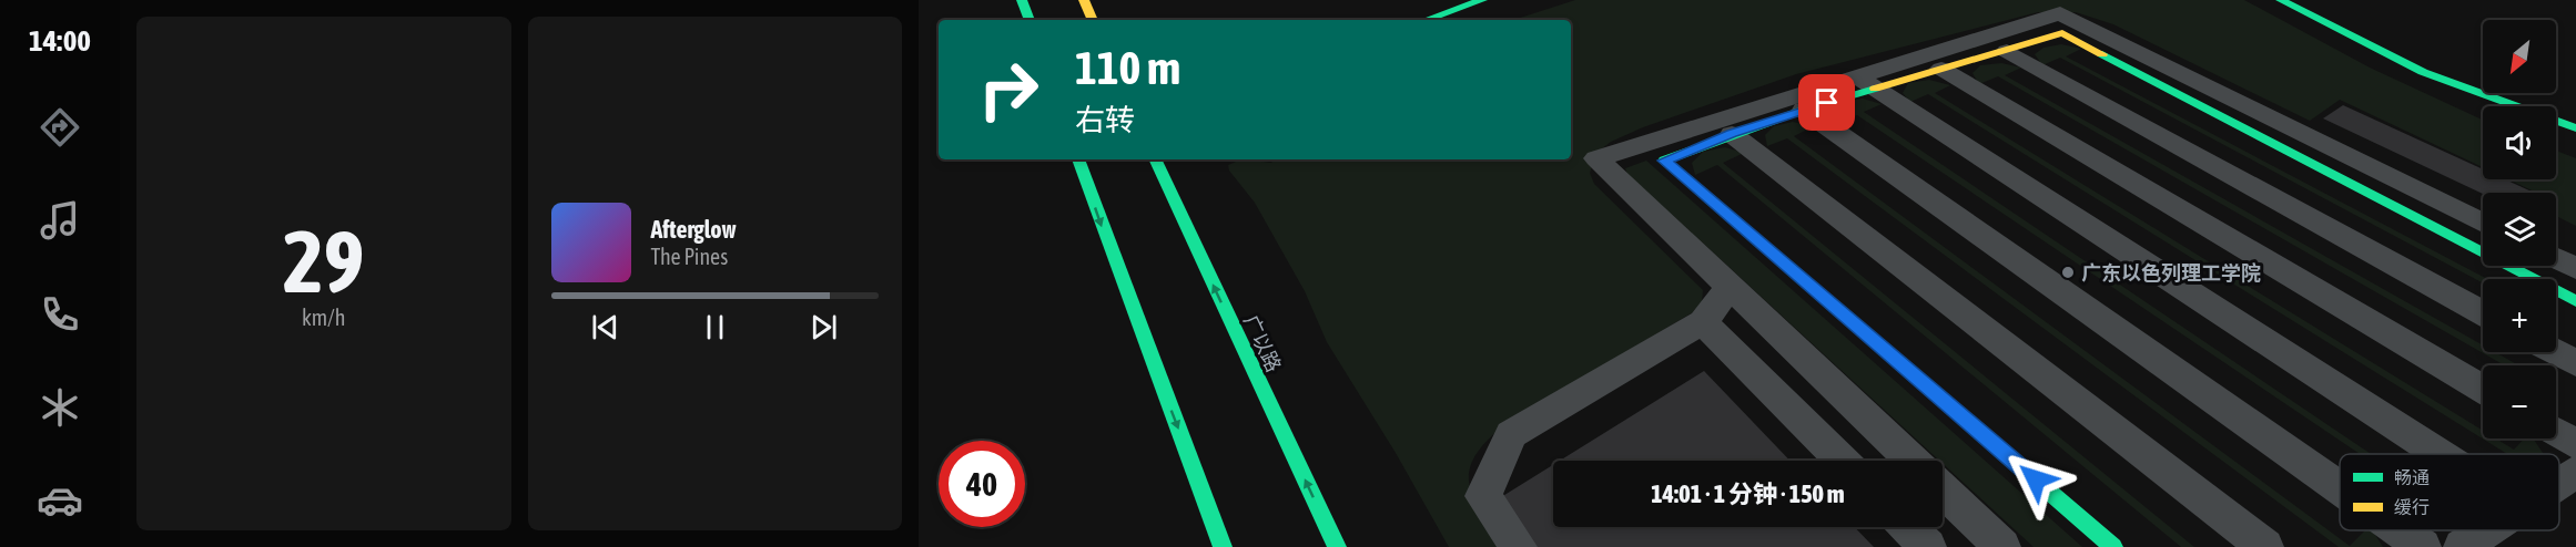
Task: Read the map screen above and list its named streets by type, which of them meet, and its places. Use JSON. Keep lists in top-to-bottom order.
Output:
{
  "streets": {
    "street": ["广以路"]
  },
  "places": ["广东以色列理工学院"],
  "legend": ["畅通", "缓行"],
  "north": "bottom left",
  "page": {
    "tabs": "14:00",
    "tile": ["29", "km/h"],
    "map_buttons": ["+", "−"],
    "turn": ["110 m", "右转"],
    "song": ["Afterglow", "The Pines"],
    "limit": "40",
    "trip": "14:01 · 1 分钟 · 150 m"
  }
}
